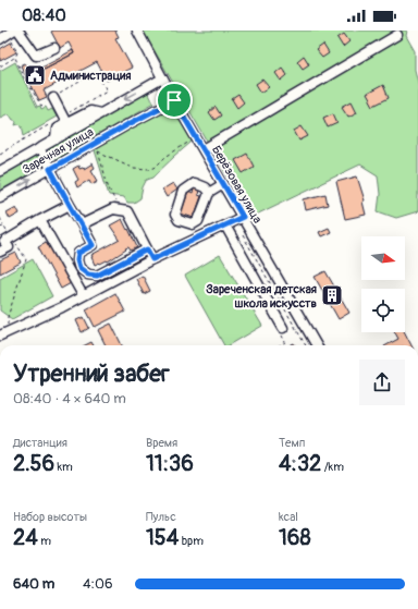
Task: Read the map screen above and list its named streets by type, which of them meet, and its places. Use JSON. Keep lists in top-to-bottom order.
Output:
{
  "streets": {
    "street": ["Заречная улица", "Берёзовая улица"]
  },
  "crossings": [
    ["Заречная улица", "Берёзовая улица"]
  ],
  "places": {
    "public building": ["Администрация"],
    "building": ["Зареченская детская школа искусств"]
  },
  "north": "right",
  "page": {
    "status": "08:40",
    "heading": ["Утренний забег", "08:40 · 4 × 640 m"],
    "stats": [
      ["Дистанция", "2.56 km"],
      ["Время", "11:36"],
      ["Темп", "4:32 /km"],
      ["Набор высоты", "24 m"],
      ["Пульс", "154 bpm"],
      ["kcal", "168"]
    ],
    "list": [
      {
        "name": "640 m",
        "note": "4:06"
      }
    ]
  }
}
